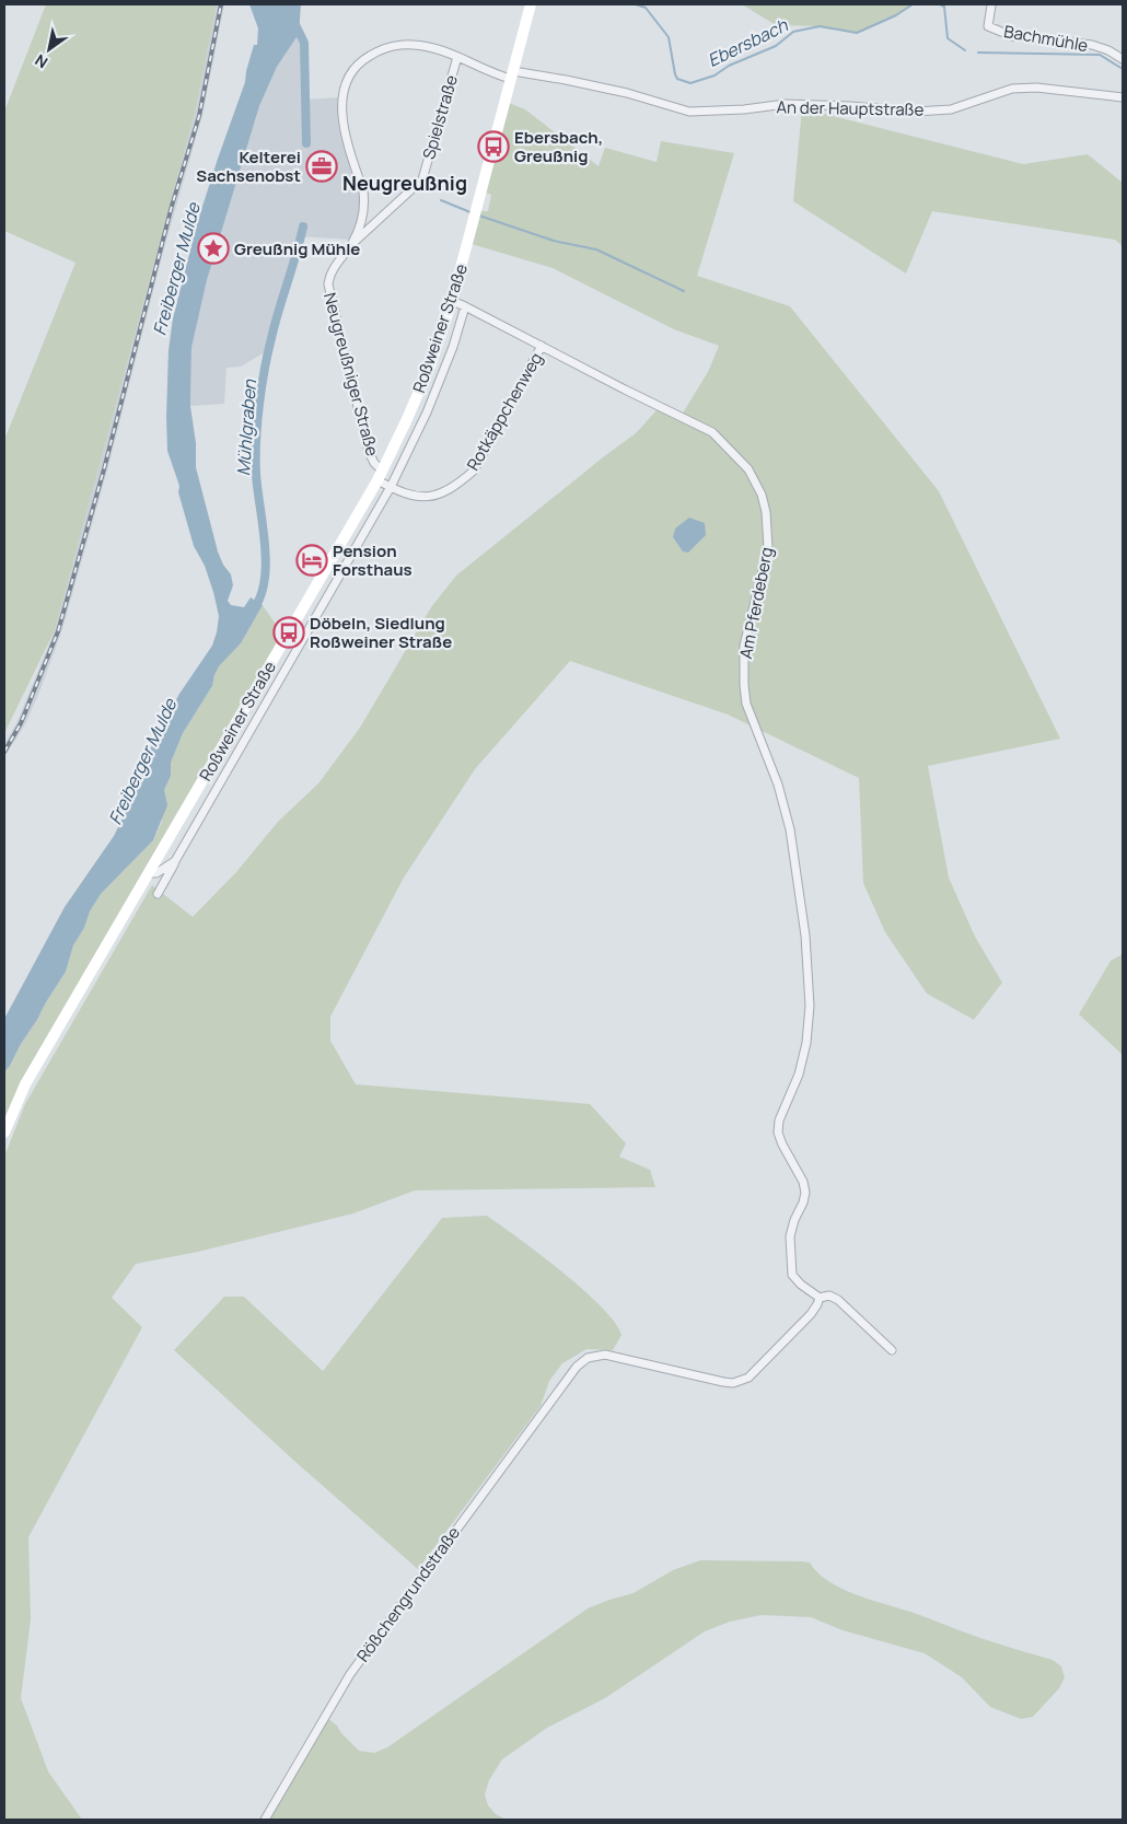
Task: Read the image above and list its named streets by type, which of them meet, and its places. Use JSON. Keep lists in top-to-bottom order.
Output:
{
  "streets": {
    "main road": ["Roßweiner Straße"],
    "street": [
      "Bachmühle",
      "An der Hauptstraße",
      "Spielstraße",
      "Neugreußniger Straße",
      "Rotkäppchenweg",
      "Am Pferdeberg",
      "Rößchengrundstraße"
    ]
  },
  "crossings": [
    ["An der Hauptstraße", "Roßweiner Straße"],
    ["An der Hauptstraße", "Neugreußniger Straße"],
    ["Spielstraße", "Neugreußniger Straße"],
    ["Roßweiner Straße", "Neugreußniger Straße"],
    ["Roßweiner Straße", "Rotkäppchenweg"],
    ["Roßweiner Straße", "Am Pferdeberg"],
    ["Neugreußniger Straße", "Rotkäppchenweg"],
    ["Rotkäppchenweg", "Am Pferdeberg"],
    ["Am Pferdeberg", "Rößchengrundstraße"]
  ],
  "districts": ["Neugreußnig"],
  "water": ["Ebersbach", "Freiberger Mulde", "Mühlgraben"],
  "places": {
    "bus stop": ["Ebersbach, Greußnig", "Döbeln, Siedlung Roßweiner Straße"],
    "office": ["Kelterei Sachsenobst"],
    "place": ["Greußnig Mühle"],
    "hotel": ["Pension Forsthaus"]
  },
  "north": "bottom left"
}
